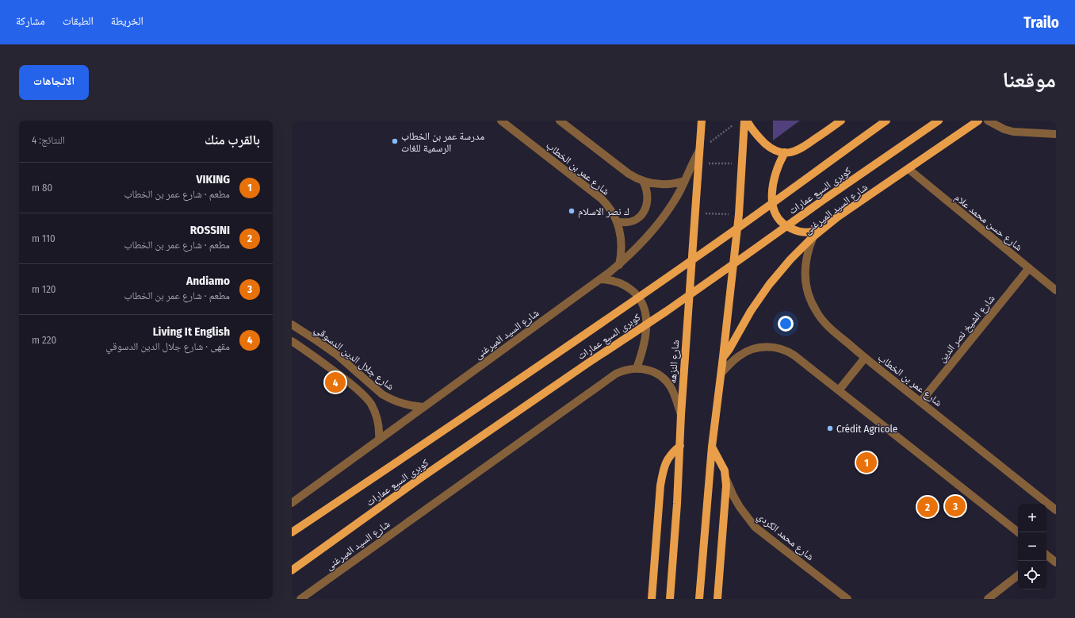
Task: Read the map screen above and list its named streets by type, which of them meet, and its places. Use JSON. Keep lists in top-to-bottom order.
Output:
{
  "streets": {
    "main road": ["كوبرى السبع عمارات", "شارع السيد الميرغنى", "شارع النزهه"],
    "street": [
      "شارع عمر بن الخطاب",
      "شارع حسن محمد علام",
      "شارع الشيخ نصر الدين",
      "شارع جلال الدين الدسوقي",
      "شارع محمد الكردي"
    ]
  },
  "crossings": [
    ["شارع عمر بن الخطاب", "شارع السيد الميرغنى"],
    ["شارع عمر بن الخطاب", "شارع الشيخ نصر الدين"],
    ["شارع السيد الميرغنى", "شارع حسن محمد علام"],
    ["شارع السيد الميرغنى", "شارع جلال الدين الدسوقي"],
    ["شارع السيد الميرغنى", "شارع النزهه"],
    ["شارع حسن محمد علام", "شارع الشيخ نصر الدين"]
  ],
  "places": ["مدرسة عمر بن الخطاب الرسمية للغات", "ك نصر الاسلام", "Crédit Agricole"],
  "page": {
    "header": "Trailo",
    "nav": ["الخريطة", "الطبقات", "مشاركة"],
    "title": "موقعنا",
    "buttons": "الاتجاهات",
    "heading": ["بالقرب منك", "النتائج: 4"],
    "list": [
      {
        "mark": "1",
        "name": "VIKING",
        "note": "مطعم · شارع عمر بن الخطاب",
        "value": "80 m"
      },
      {
        "mark": "2",
        "name": "ROSSINI",
        "note": "مطعم · شارع عمر بن الخطاب",
        "value": "110 m"
      },
      {
        "mark": "3",
        "name": "Andiamo",
        "note": "مطعم · شارع عمر بن الخطاب",
        "value": "120 m"
      },
      {
        "mark": "4",
        "name": "Living It English",
        "note": "مقهى · شارع جلال الدين الدسوقي",
        "value": "220 m"
      }
    ],
    "pins": [
      "4",
      "1",
      "3",
      "2"
    ],
    "map_buttons": ["+", "−"]
  }
}
